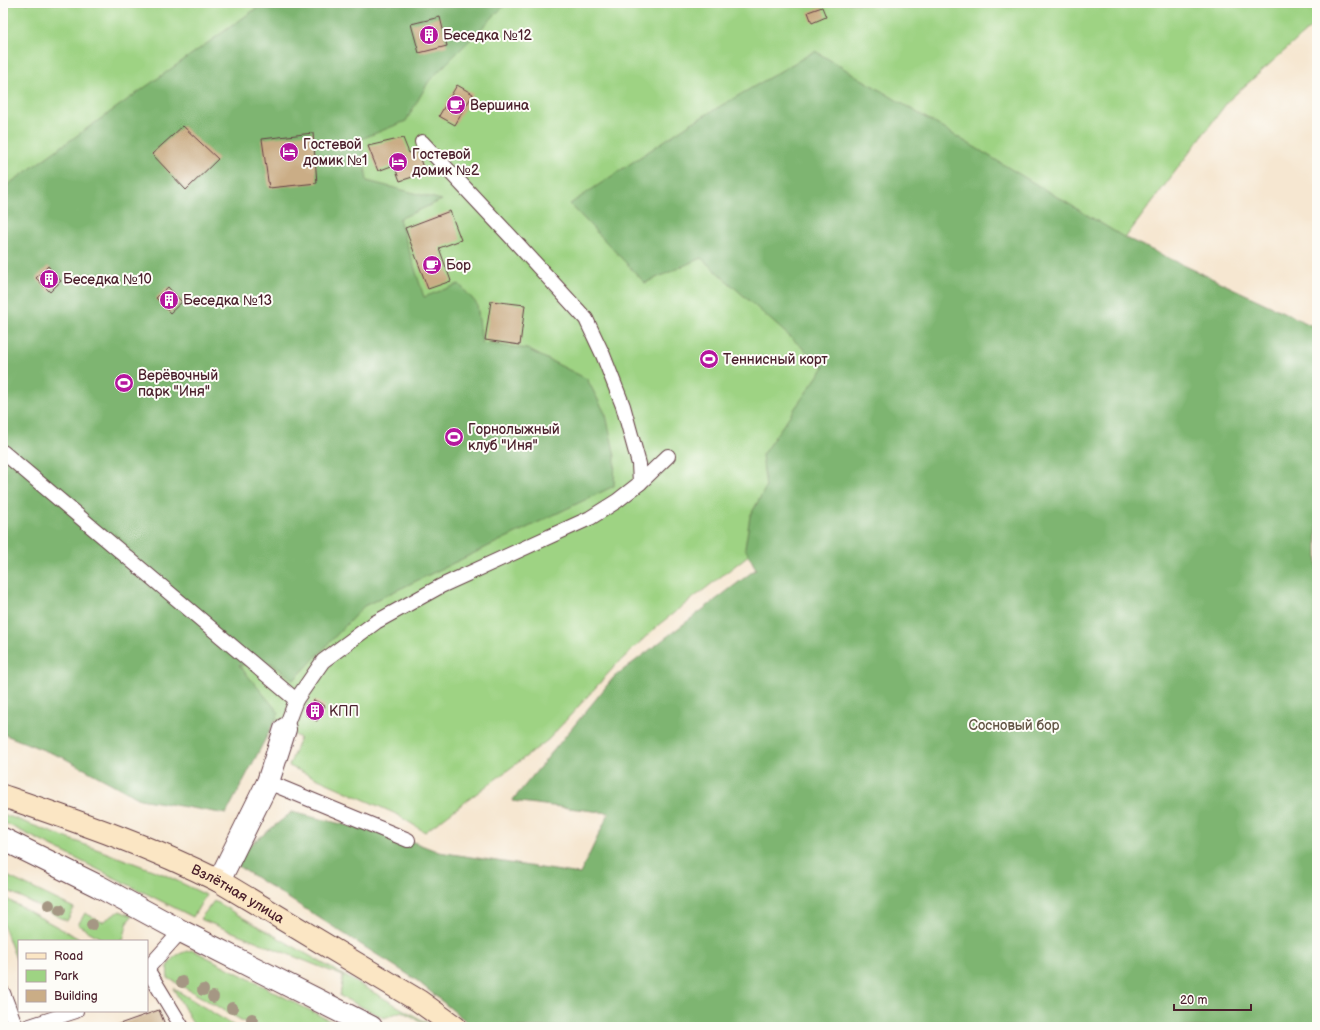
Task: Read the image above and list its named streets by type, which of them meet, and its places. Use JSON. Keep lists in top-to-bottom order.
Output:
{
  "streets": {
    "main road": ["Взлётная улица"]
  },
  "parks": ["Сосновый бор"],
  "places": {
    "building": [
      "Беседка №12",
      "Беседка №10",
      "Беседка №13",
      "КПП"
    ],
    "cafe": ["Вершина", "Бор"],
    "hotel": ["Гостевой домик №1", "Гостевой домик №2"],
    "sports": ["Теннисный корт", "Верёвочный парк \"Иня\"", "Горнолыжный клуб \"Иня\""]
  },
  "legend": ["Road", "Park", "Building"],
  "scale_bar": "20 m"
}
